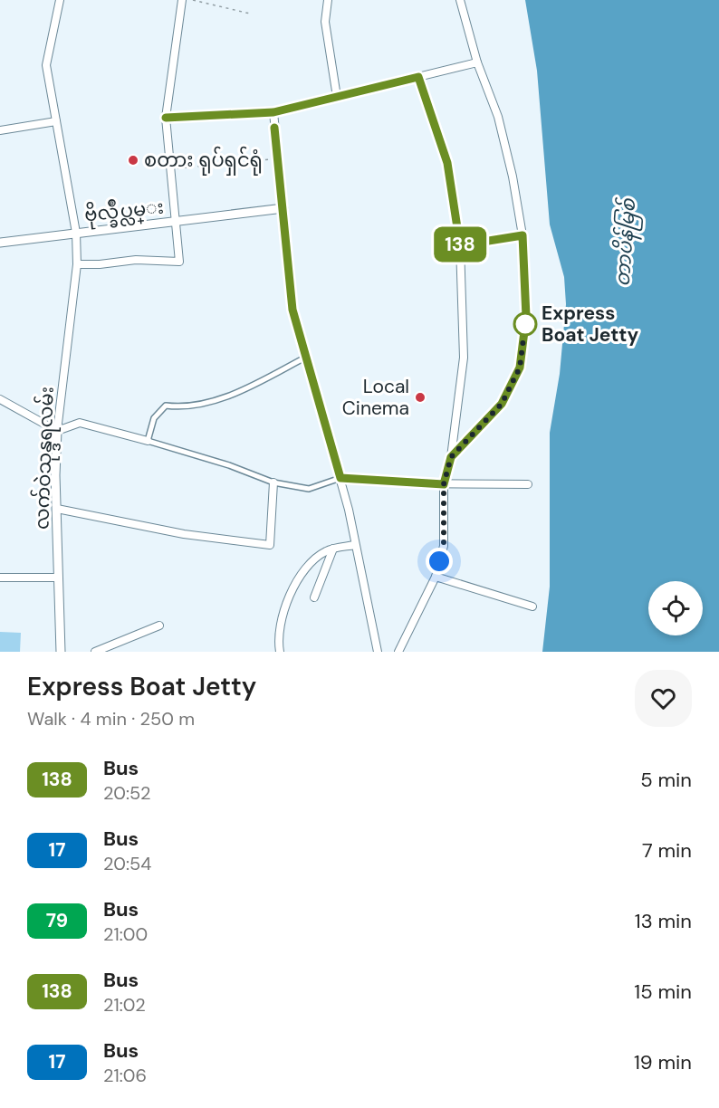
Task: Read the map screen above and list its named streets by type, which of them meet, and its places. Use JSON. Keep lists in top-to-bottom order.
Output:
{
  "streets": {
    "street": ["ဗိုလ္ခ်ဳပ္လမ္း", "လက်ဝဲသုန္ဒရလမ်း"]
  },
  "crossings": [
    ["ဗိုလ္ခ်ဳပ္လမ္း", "လက်ဝဲသုန္ဒရလမ်း"]
  ],
  "water": ["တာပိန်မြစ်"],
  "places": ["စတား ရုပ်ရှင်ရုံ", "Express Boat Jetty", "Local Cinema"],
  "lines": ["bus line 138"],
  "page": {
    "on_map": "138",
    "heading": ["Express Boat Jetty", "Walk · 4 min · 250 m"],
    "list": [
      {
        "mark": "138",
        "name": "Bus",
        "note": "20:52",
        "value": "5 min"
      },
      {
        "mark": "17",
        "name": "Bus",
        "note": "20:54",
        "value": "7 min"
      },
      {
        "mark": "79",
        "name": "Bus",
        "note": "21:00",
        "value": "13 min"
      },
      {
        "mark": "138",
        "name": "Bus",
        "note": "21:02",
        "value": "15 min"
      },
      {
        "mark": "17",
        "name": "Bus",
        "note": "21:06",
        "value": "19 min"
      }
    ]
  }
}
